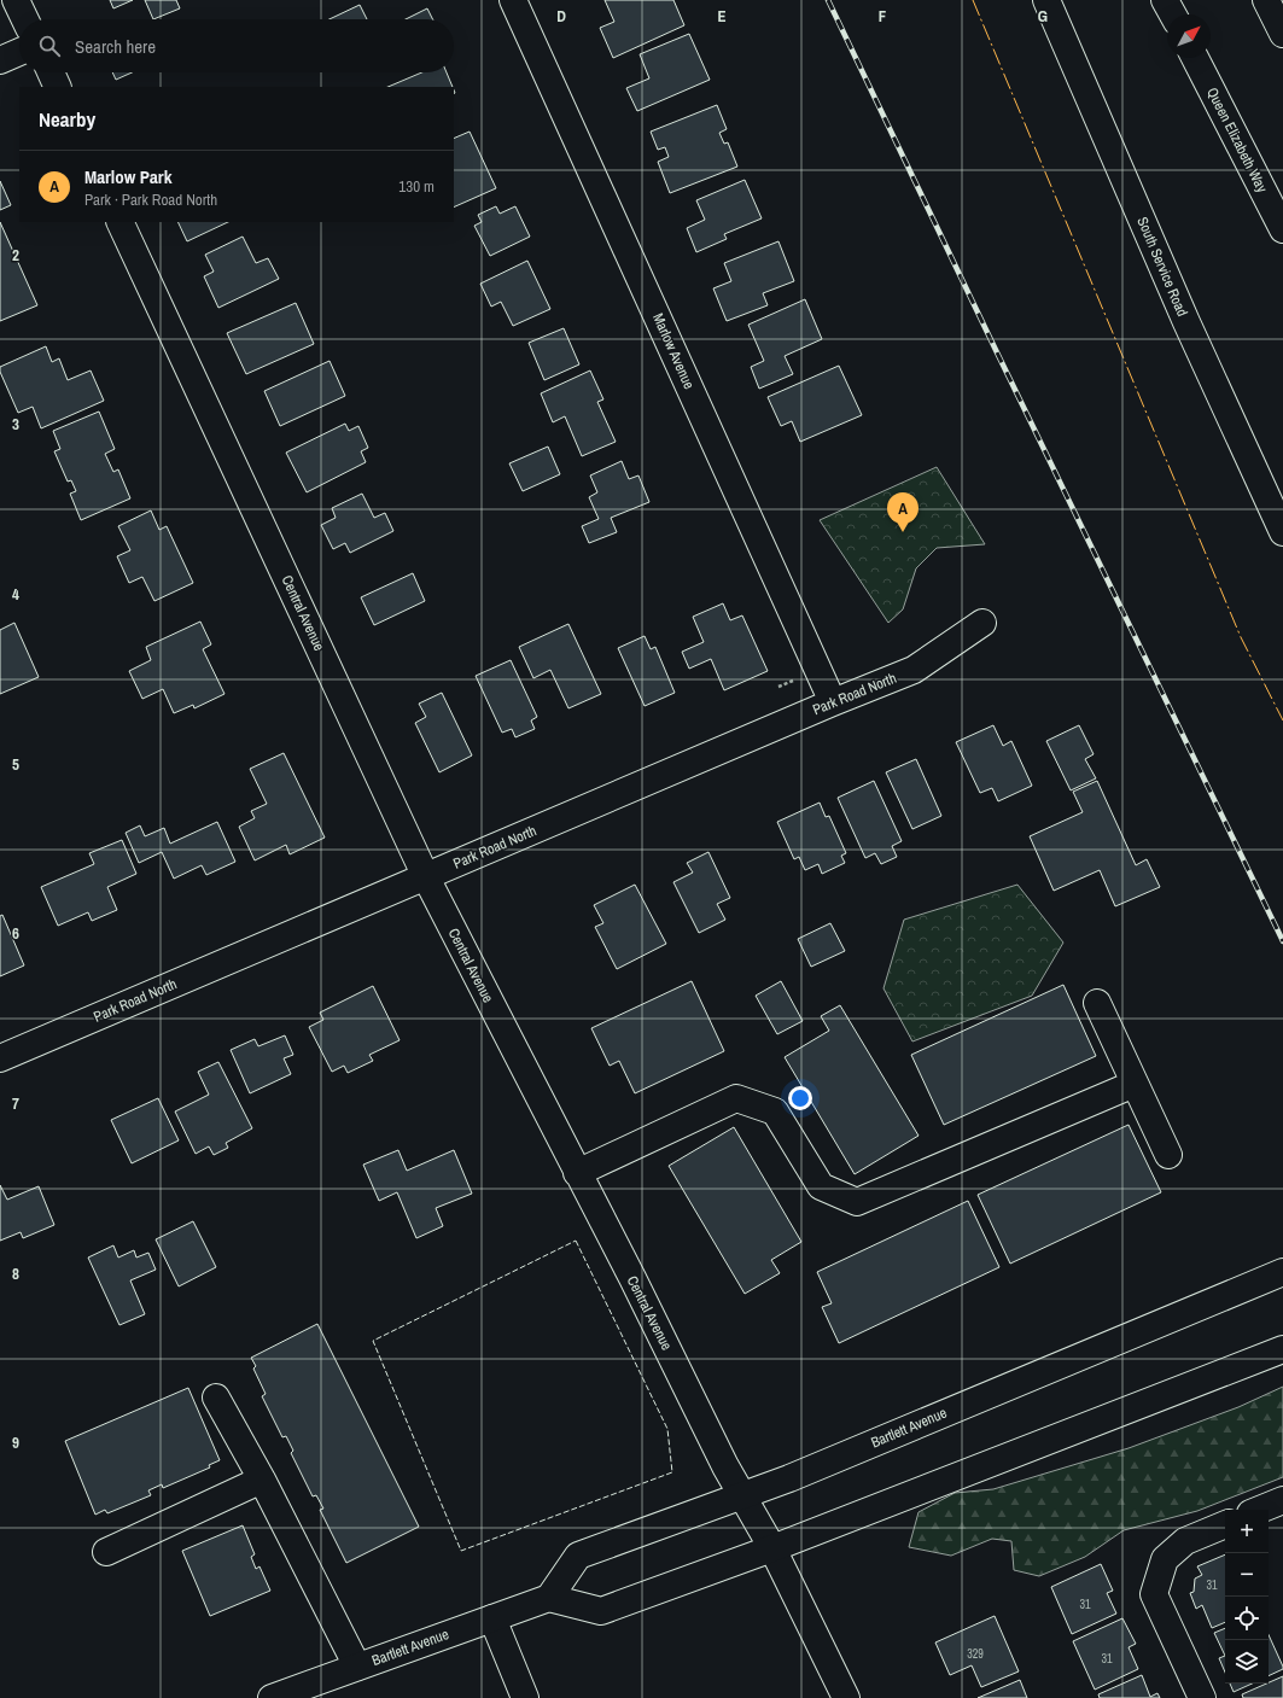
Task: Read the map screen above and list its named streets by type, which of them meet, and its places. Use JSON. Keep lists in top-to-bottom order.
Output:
{
  "streets": {
    "main road": [
      "Queen Elizabeth Way",
      "South Service Road",
      "Marlow Avenue",
      "Central Avenue",
      "Park Road North",
      "Bartlett Avenue"
    ]
  },
  "crossings": [
    ["Marlow Avenue", "Park Road North"],
    ["Central Avenue", "Park Road North"],
    ["Central Avenue", "Bartlett Avenue"]
  ],
  "house_numbers": [
    "31",
    "31",
    "329",
    "31"
  ],
  "north": "top right",
  "page": {
    "search": "Search here",
    "heading": "Nearby",
    "list": [
      {
        "mark": "A",
        "name": "Marlow Park",
        "note": "Park · Park Road North",
        "value": "130 m"
      }
    ],
    "pins": "A",
    "map_buttons": ["+", "−"]
  },
  "grid": {
    "columns": [
      "D",
      "E",
      "F",
      "G"
    ],
    "rows": [
      "2",
      "3",
      "4",
      "5",
      "6",
      "7",
      "8",
      "9"
    ]
  }
}
